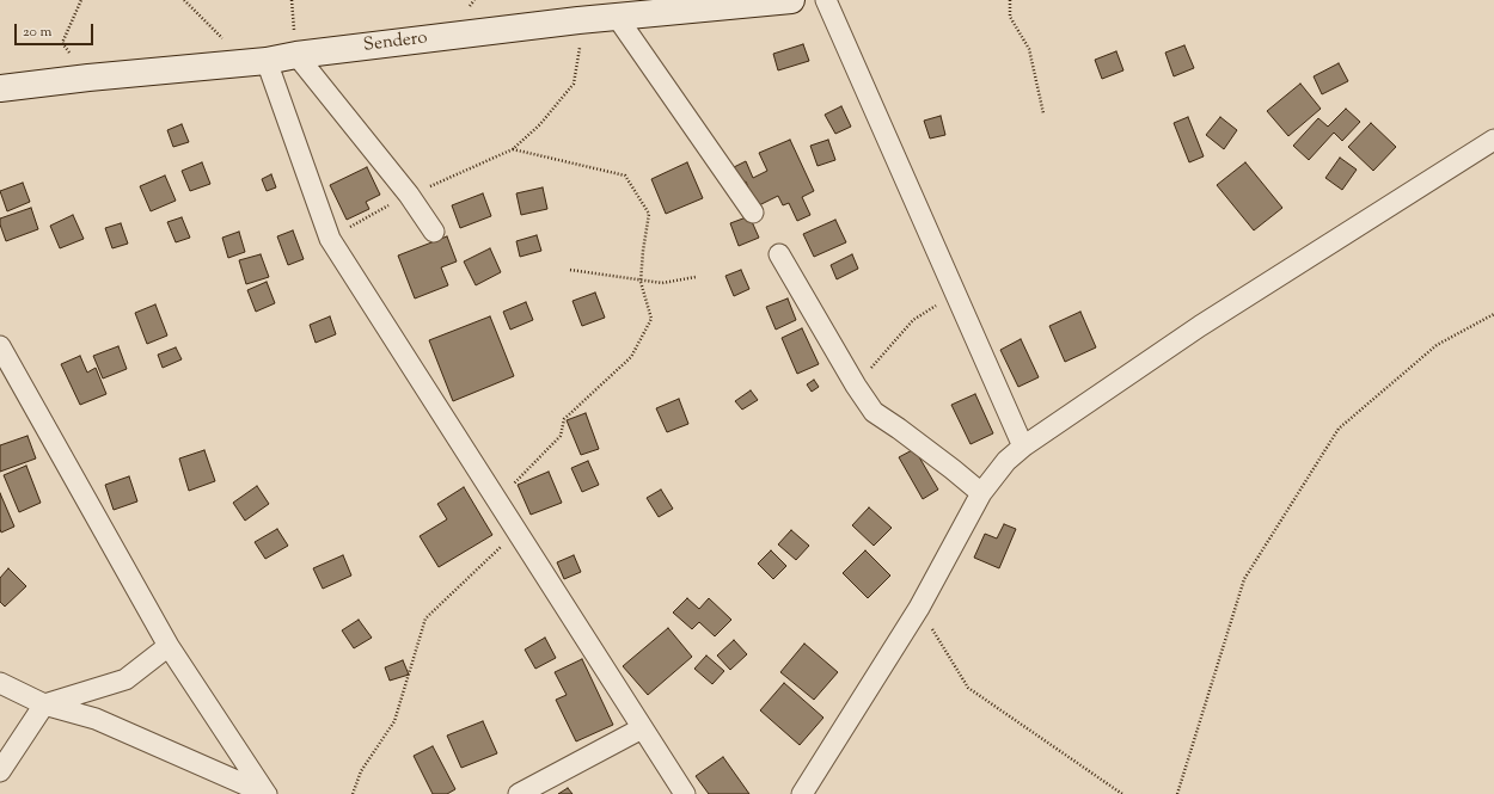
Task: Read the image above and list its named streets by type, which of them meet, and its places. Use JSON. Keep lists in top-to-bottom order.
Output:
{
  "streets": {
    "main road": ["Sendero"]
  },
  "scale_bar": "20 m"
}
